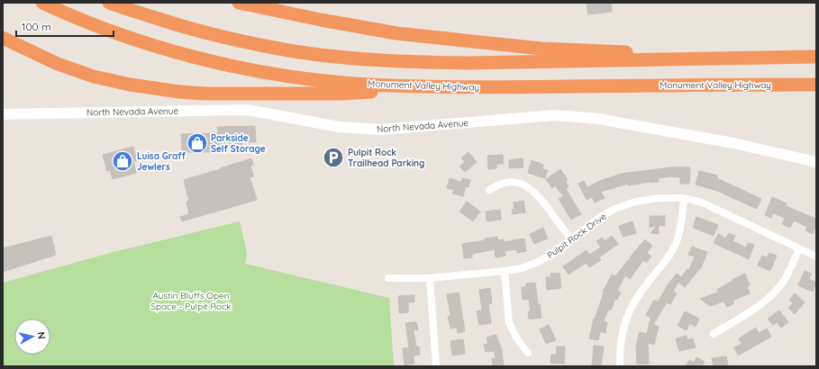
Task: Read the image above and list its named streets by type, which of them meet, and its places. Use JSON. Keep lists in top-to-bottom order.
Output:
{
  "streets": {
    "highway": ["Monument Valley Highway"],
    "main road": ["North Nevada Avenue"],
    "street": ["Pulpit Rock Drive"]
  },
  "parks": ["Austin Bluffs Open Space - Pulpit Rock"],
  "places": {
    "shop": ["Parkside Self Storage", "Luisa Graff Jewlers"],
    "parking": ["Pulpit Rock Trailhead Parking"]
  },
  "scale_bar": "100 m",
  "north": "right"
}
